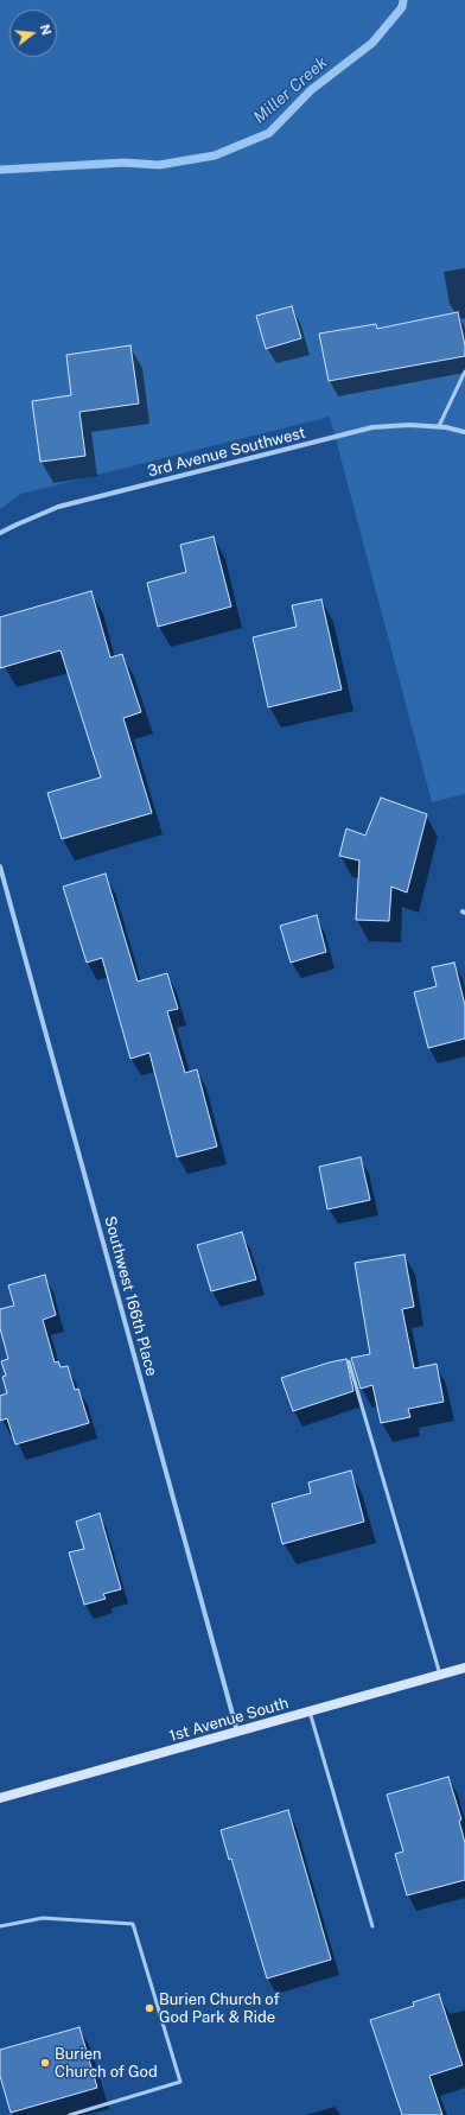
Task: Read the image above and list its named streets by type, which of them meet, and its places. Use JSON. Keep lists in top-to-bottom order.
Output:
{
  "streets": {
    "main road": ["1st Avenue South"],
    "street": ["3rd Avenue Southwest", "Southwest 166th Place"]
  },
  "crossings": [
    ["Southwest 166th Place", "1st Avenue South"]
  ],
  "water": ["Miller Creek"],
  "places": ["Burien Church of God Park & Ride", "Burien Church of God"],
  "north": "right"
}
